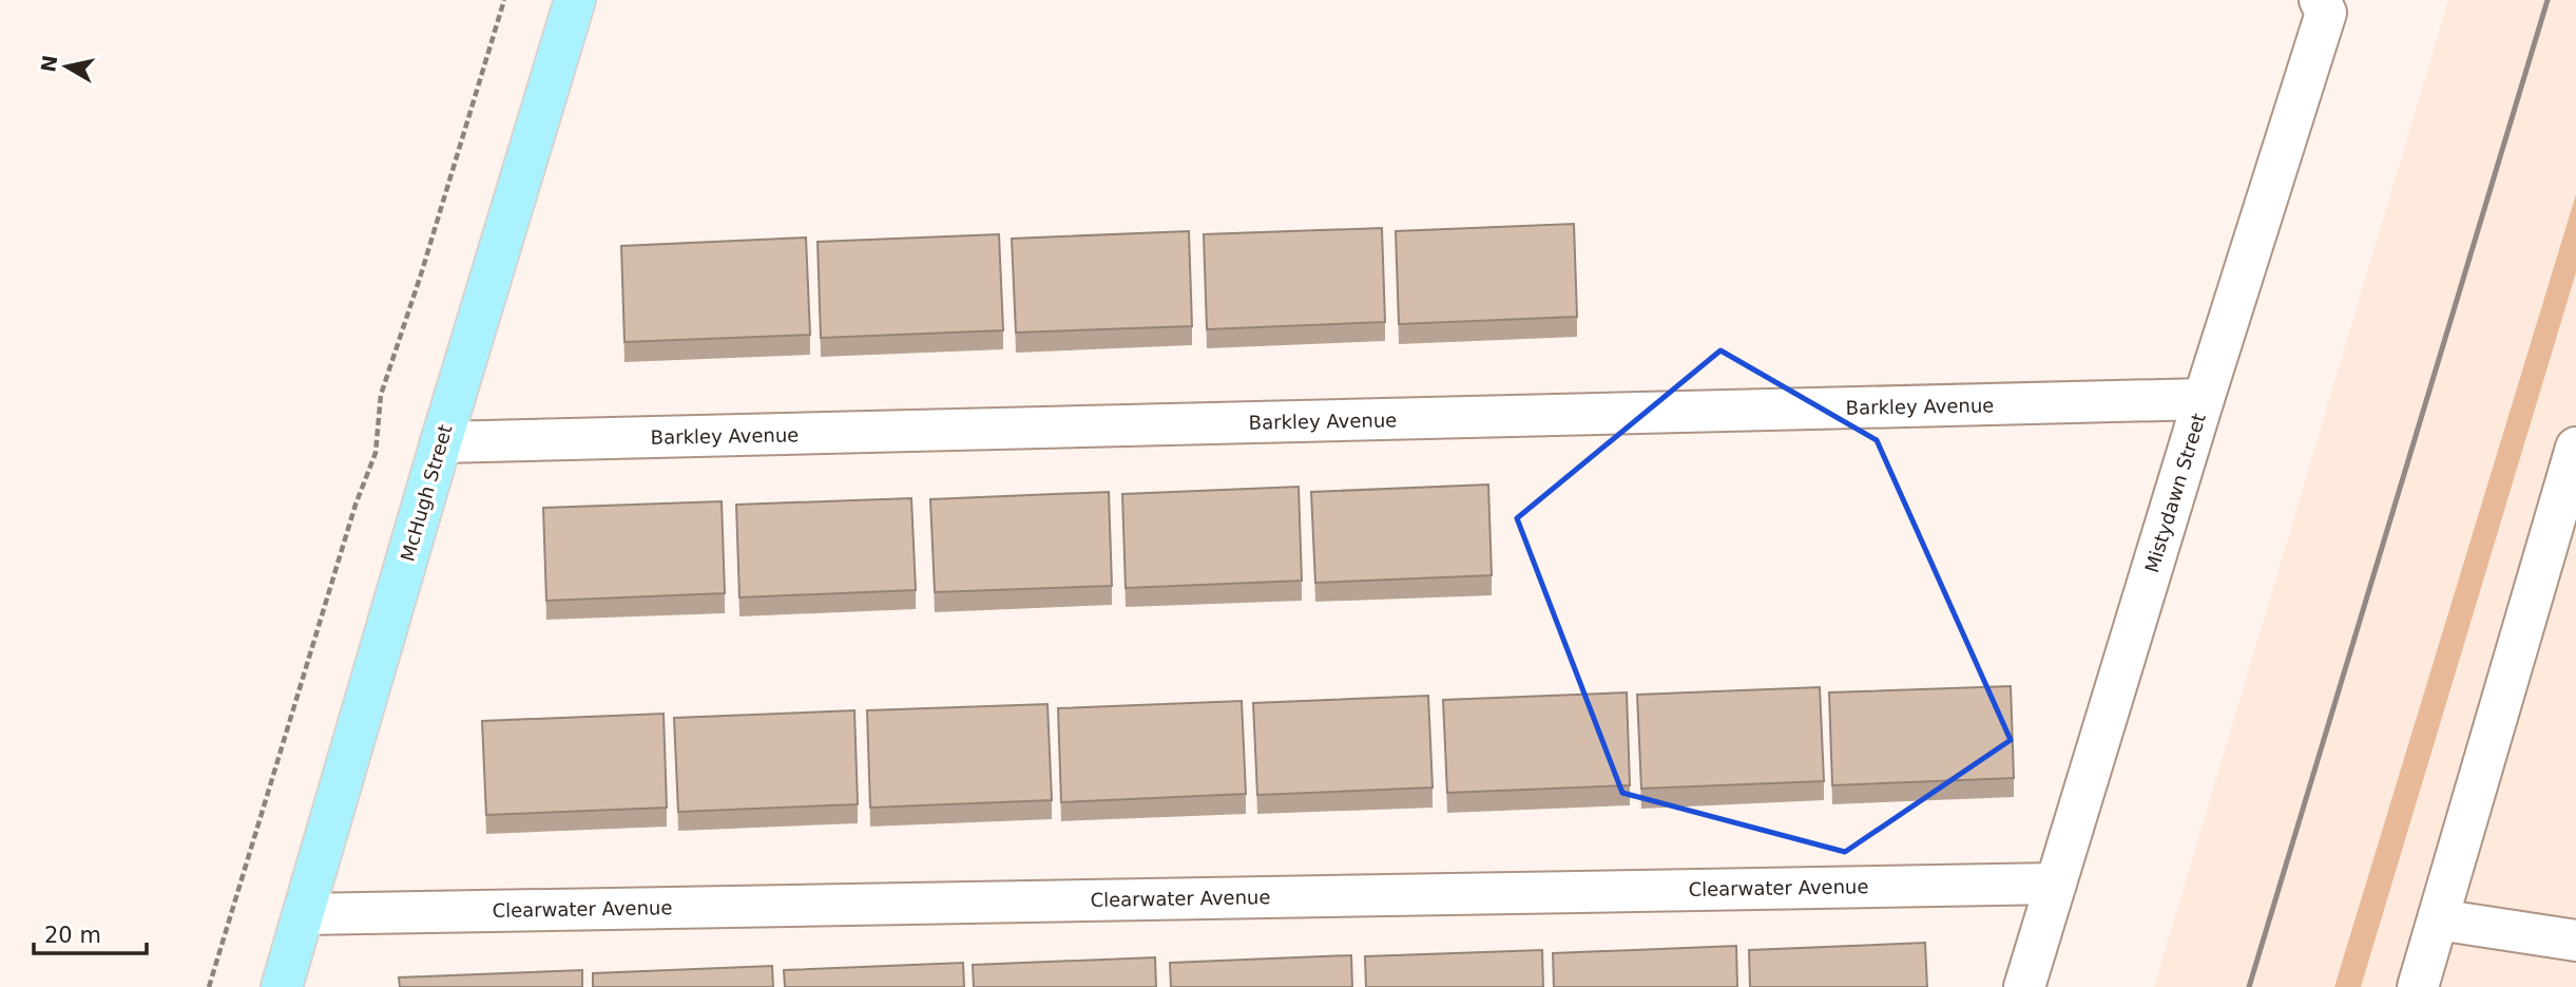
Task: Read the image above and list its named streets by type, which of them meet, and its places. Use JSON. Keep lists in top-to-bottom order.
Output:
{
  "streets": {
    "main road": ["McHugh Street"],
    "street": ["Barkley Avenue", "Mistydawn Street", "Clearwater Avenue"]
  },
  "crossings": [
    ["Barkley Avenue", "McHugh Street"],
    ["Barkley Avenue", "Mistydawn Street"],
    ["McHugh Street", "Clearwater Avenue"],
    ["Mistydawn Street", "Clearwater Avenue"]
  ],
  "scale_bar": "20 m",
  "north": "left"
}
